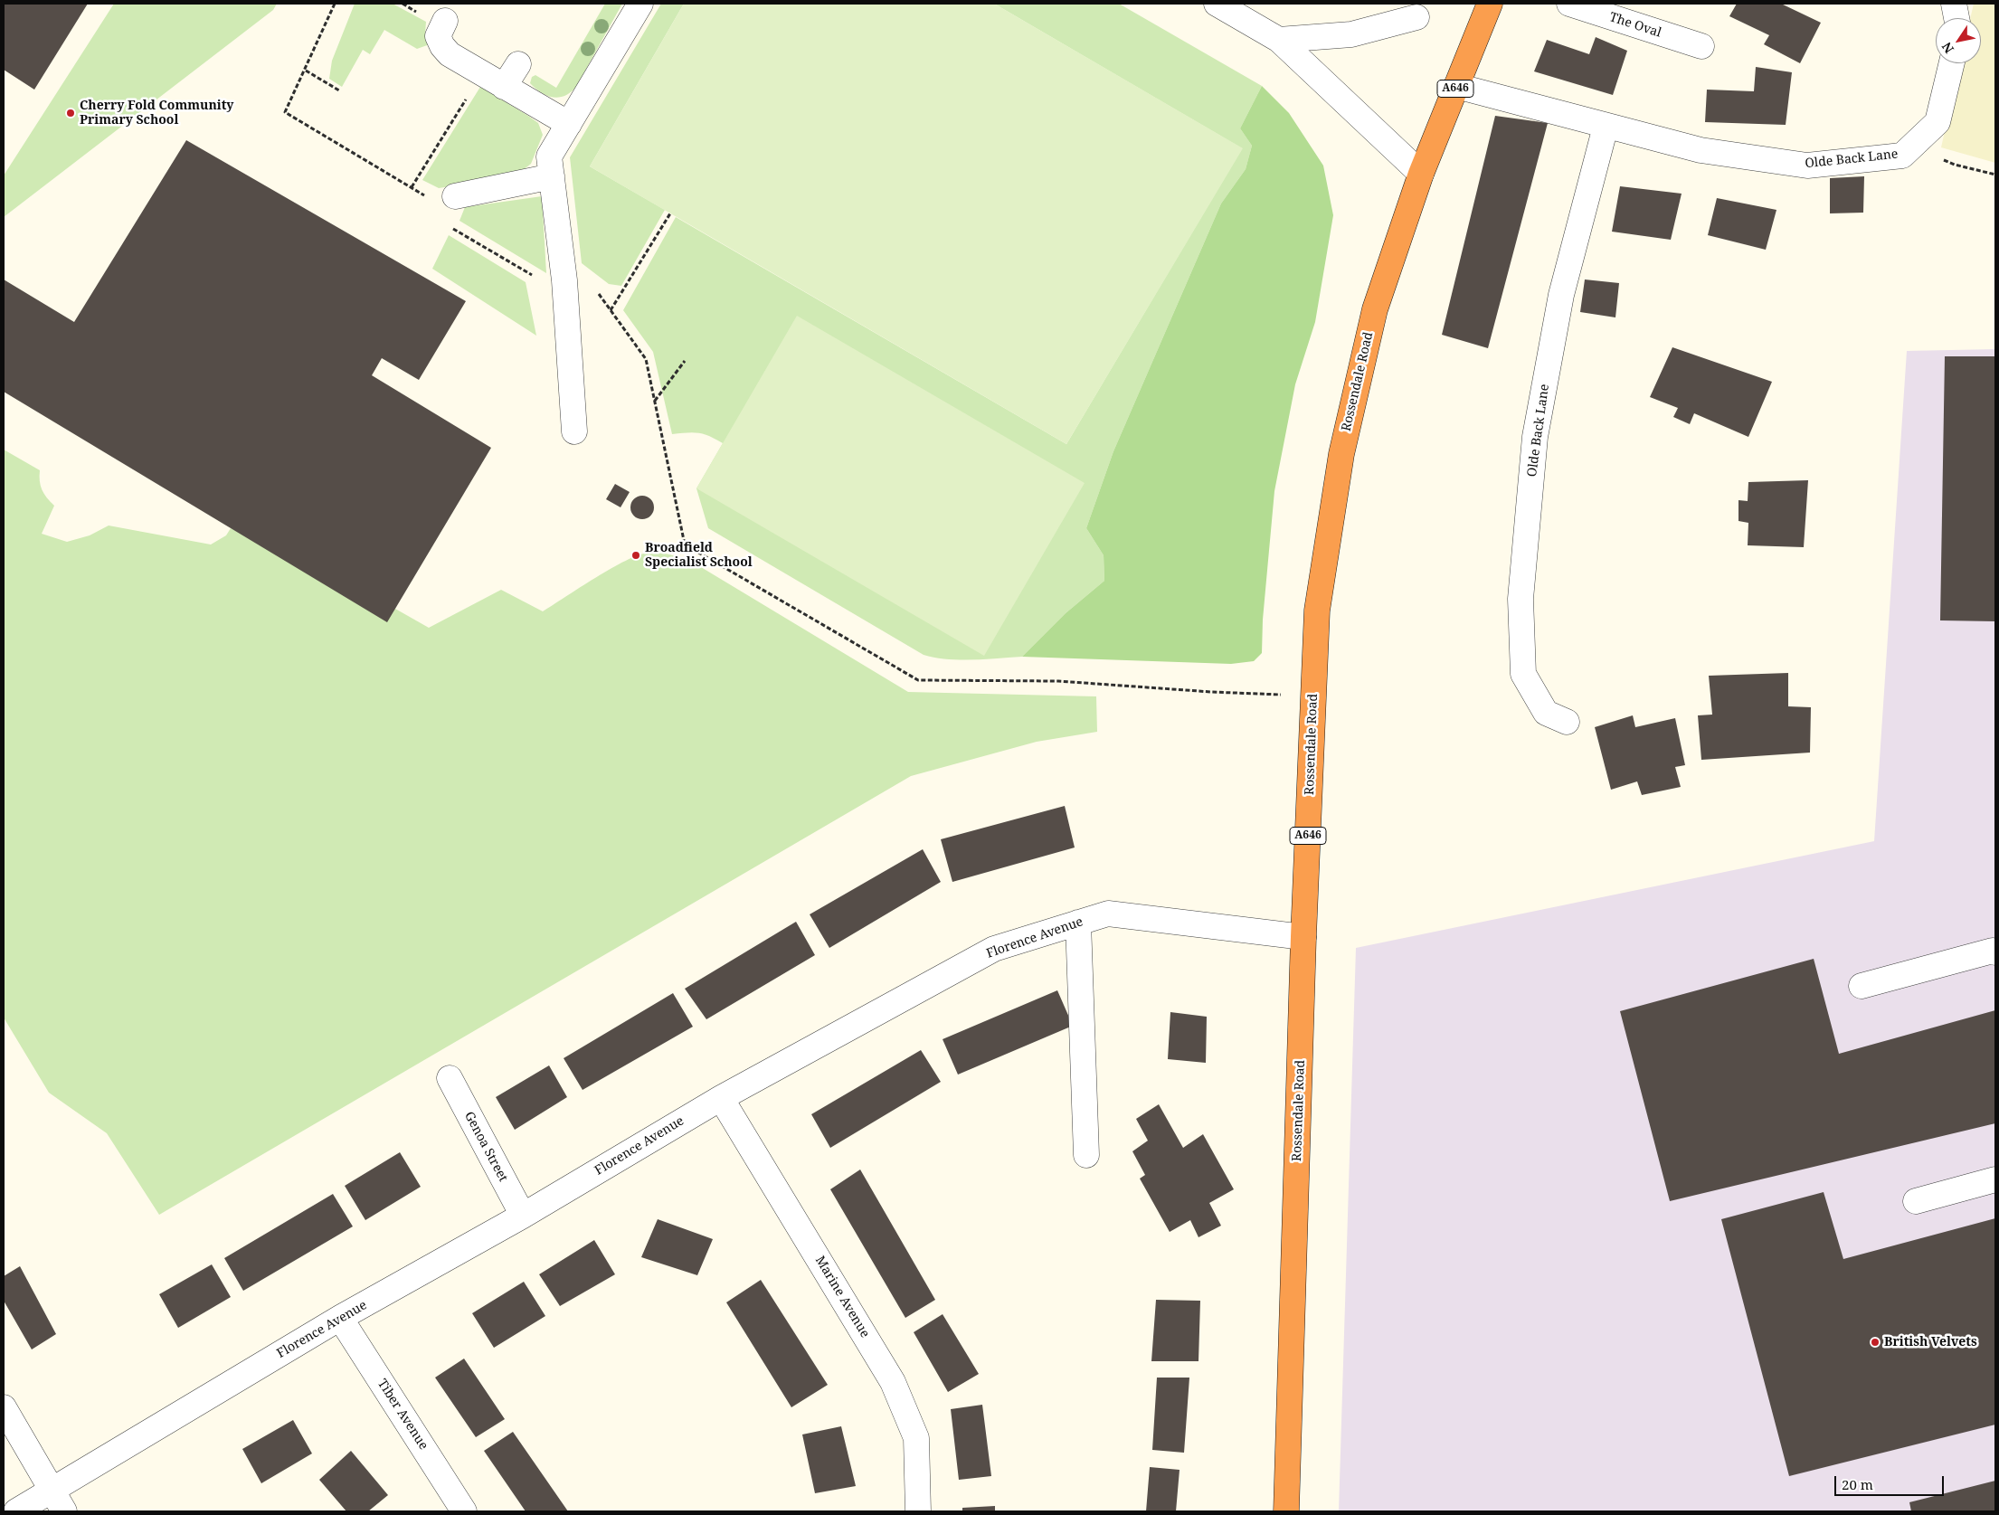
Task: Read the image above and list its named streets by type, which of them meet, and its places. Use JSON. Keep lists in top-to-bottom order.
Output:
{
  "streets": {
    "highway": ["A646", "Rossendale Road"],
    "street": [
      "The Oval",
      "Olde Back Lane",
      "Florence Avenue",
      "Genoa Street",
      "Marine Avenue",
      "Tiber Avenue"
    ]
  },
  "crossings": [
    ["Olde Back Lane", "Rossendale Road"],
    ["Rossendale Road", "Florence Avenue"],
    ["Florence Avenue", "Genoa Street"],
    ["Florence Avenue", "Marine Avenue"],
    ["Florence Avenue", "Tiber Avenue"]
  ],
  "places": ["Cherry Fold Community Primary School", "Broadfield Specialist School", "British Velvets"],
  "scale_bar": "20 m",
  "north": "bottom left"
}
